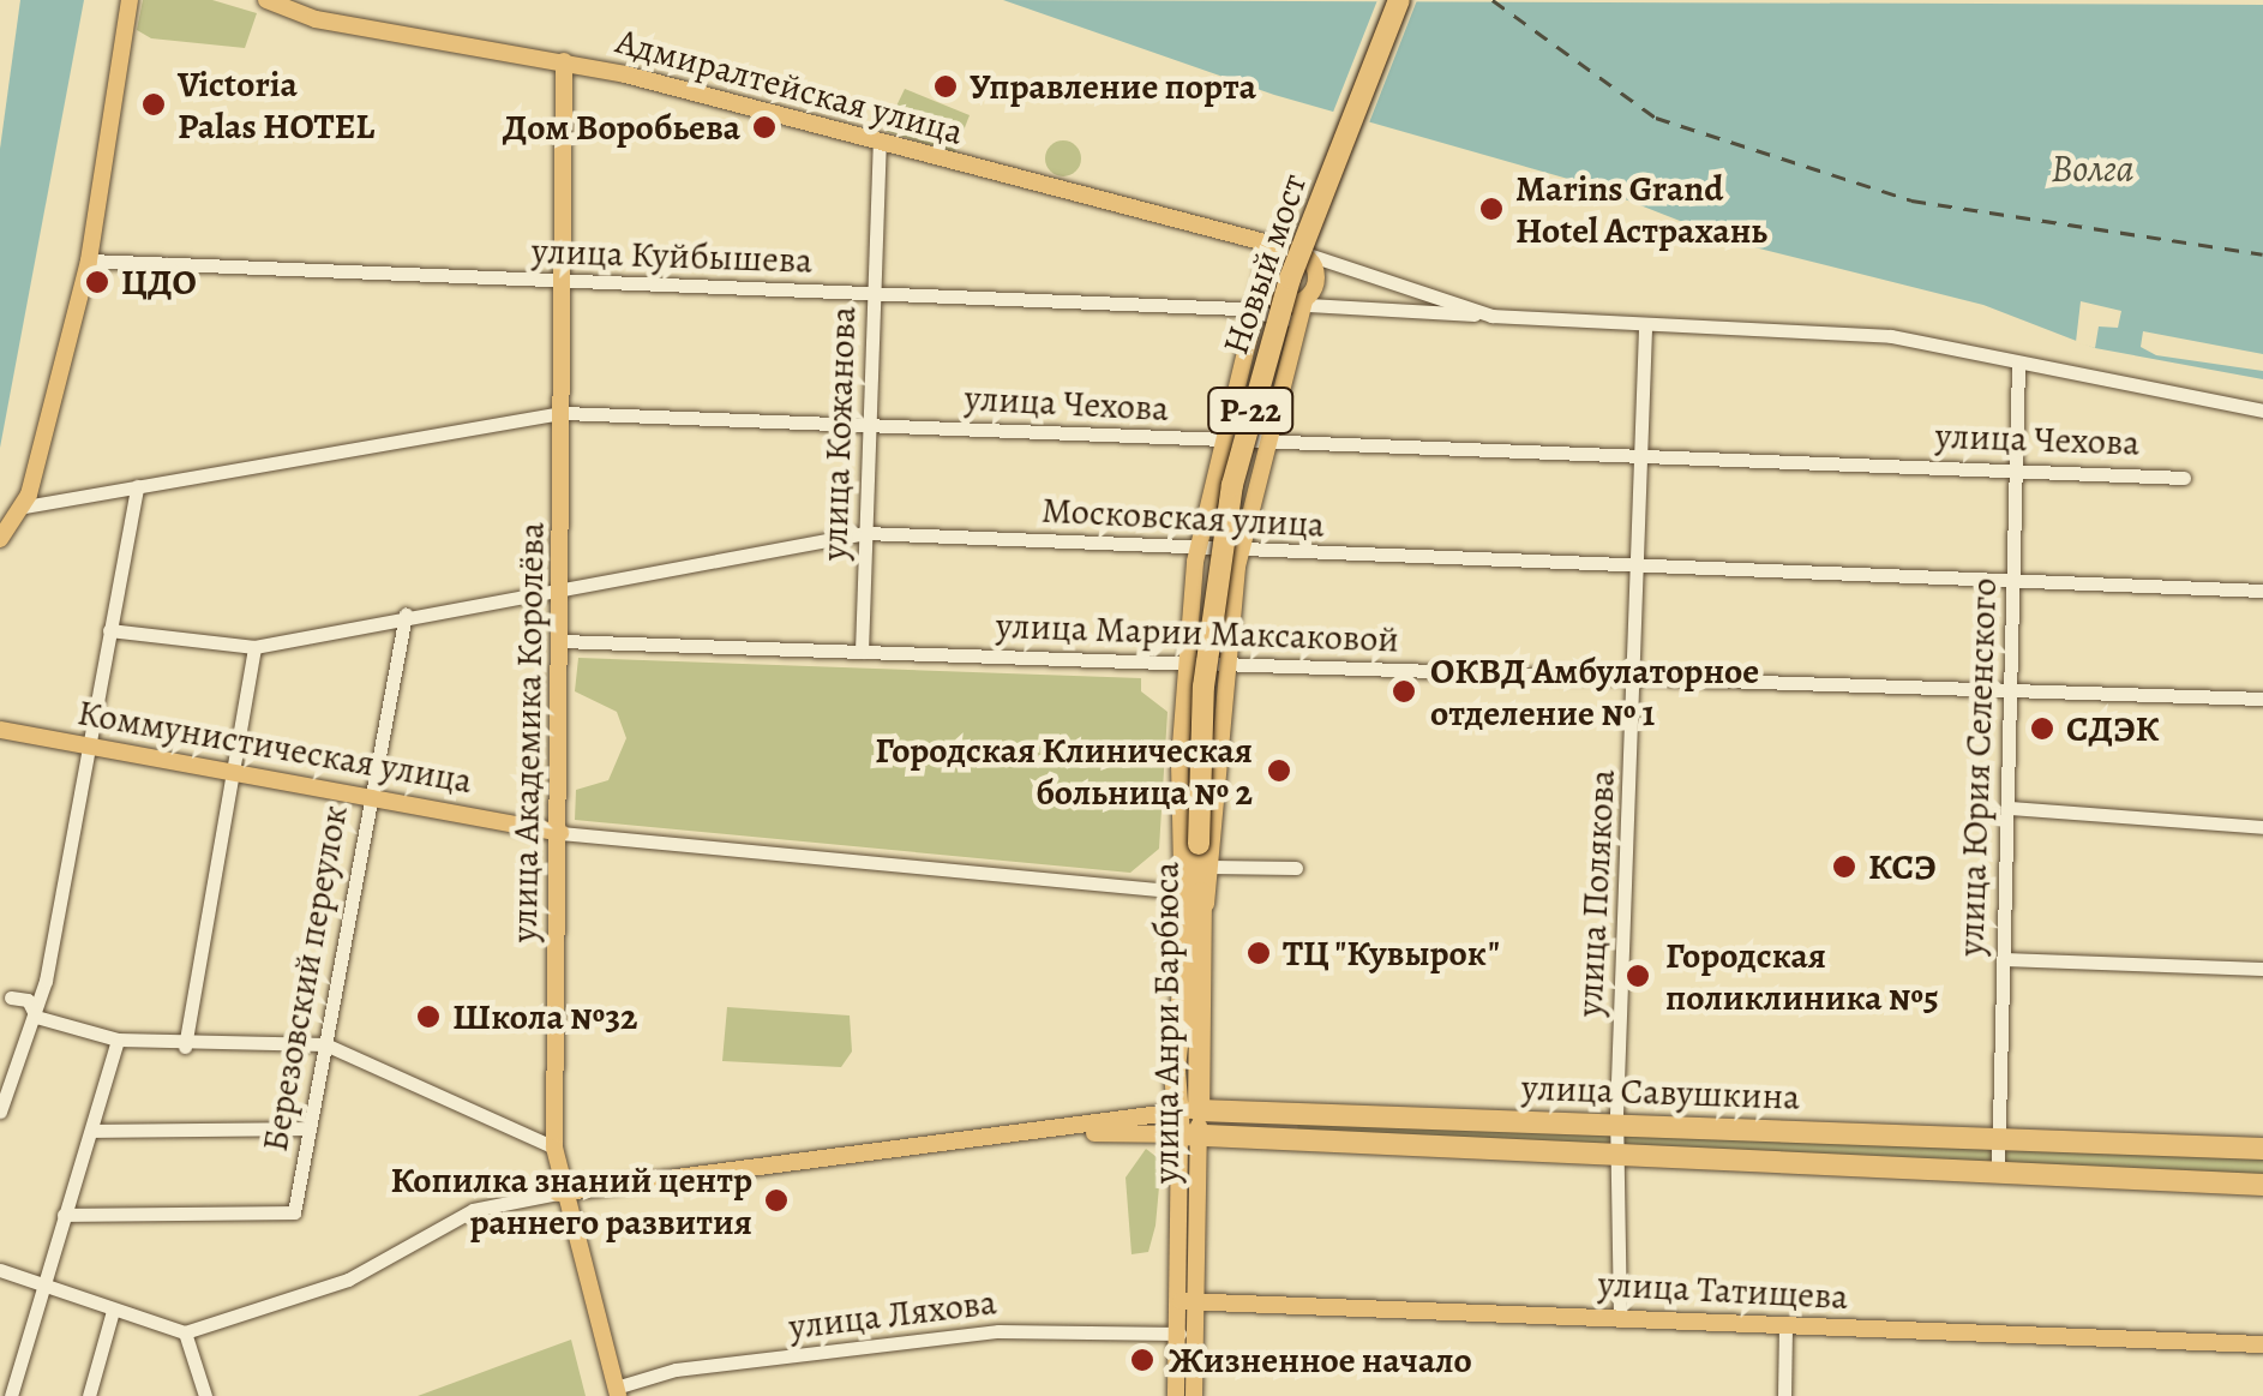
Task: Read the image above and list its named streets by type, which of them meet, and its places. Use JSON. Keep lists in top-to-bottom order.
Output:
{
  "streets": {
    "highway": [
      "Новый мост",
      "Р-22",
      "улица Анри Барбюса",
      "улица Савушкина"
    ],
    "main road": [
      "Адмиралтейская улица",
      "улица Академика Королёва",
      "Коммунистическая улица",
      "улица Татищева"
    ],
    "street": [
      "улица Куйбышева",
      "улица Чехова",
      "улица Кожанова",
      "Московская улица",
      "улица Марии Максаковой",
      "улица Юрия Селенского",
      "улица Полякова",
      "Березовский переулок",
      "улица Ляхова"
    ]
  },
  "crossings": [
    ["Адмиралтейская улица", "улица Кожанова"],
    ["Адмиралтейская улица", "улица Академика Королёва"],
    ["улица Куйбышева", "улица Кожанова"],
    ["улица Куйбышева", "улица Академика Королёва"],
    ["Новый мост", "улица Анри Барбюса"],
    ["улица Чехова", "улица Кожанова"],
    ["улица Чехова", "улица Академика Королёва"],
    ["улица Чехова", "улица Юрия Селенского"],
    ["улица Чехова", "улица Полякова"],
    ["улица Кожанова", "Московская улица"],
    ["улица Кожанова", "улица Марии Максаковой"],
    ["Московская улица", "улица Академика Королёва"],
    ["Московская улица", "улица Юрия Селенского"],
    ["Московская улица", "улица Полякова"],
    ["Московская улица", "Березовский переулок"],
    ["улица Марии Максаковой", "улица Академика Королёва"],
    ["улица Марии Максаковой", "улица Юрия Селенского"],
    ["улица Марии Максаковой", "улица Полякова"],
    ["улица Академика Королёва", "Коммунистическая улица"],
    ["улица Академика Королёва", "улица Савушкина"],
    ["улица Академика Королёва", "улица Ляхова"],
    ["Коммунистическая улица", "Березовский переулок"],
    ["улица Юрия Селенского", "улица Савушкина"],
    ["улица Полякова", "улица Савушкина"],
    ["улица Полякова", "улица Татищева"],
    ["улица Анри Барбюса", "улица Савушкина"],
    ["улица Анри Барбюса", "улица Татищева"],
    ["улица Анри Барбюса", "улица Ляхова"]
  ],
  "water": ["Волга"],
  "places": [
    "Управление порта",
    "Victoria Palas HOTEL",
    "Дом Воробьева",
    "Marins Grand Hotel Астрахань",
    "ЦДО",
    "ОКВД Амбулаторное отделение № 1",
    "СДЭК",
    "Городская Клиническая больница № 2",
    "КСЭ",
    "ТЦ \"Кувырок\"",
    "Городская поликлиника №5",
    "Школа №32",
    "Копилка знаний центр раннего развития",
    "Жизненное начало"
  ]
}
